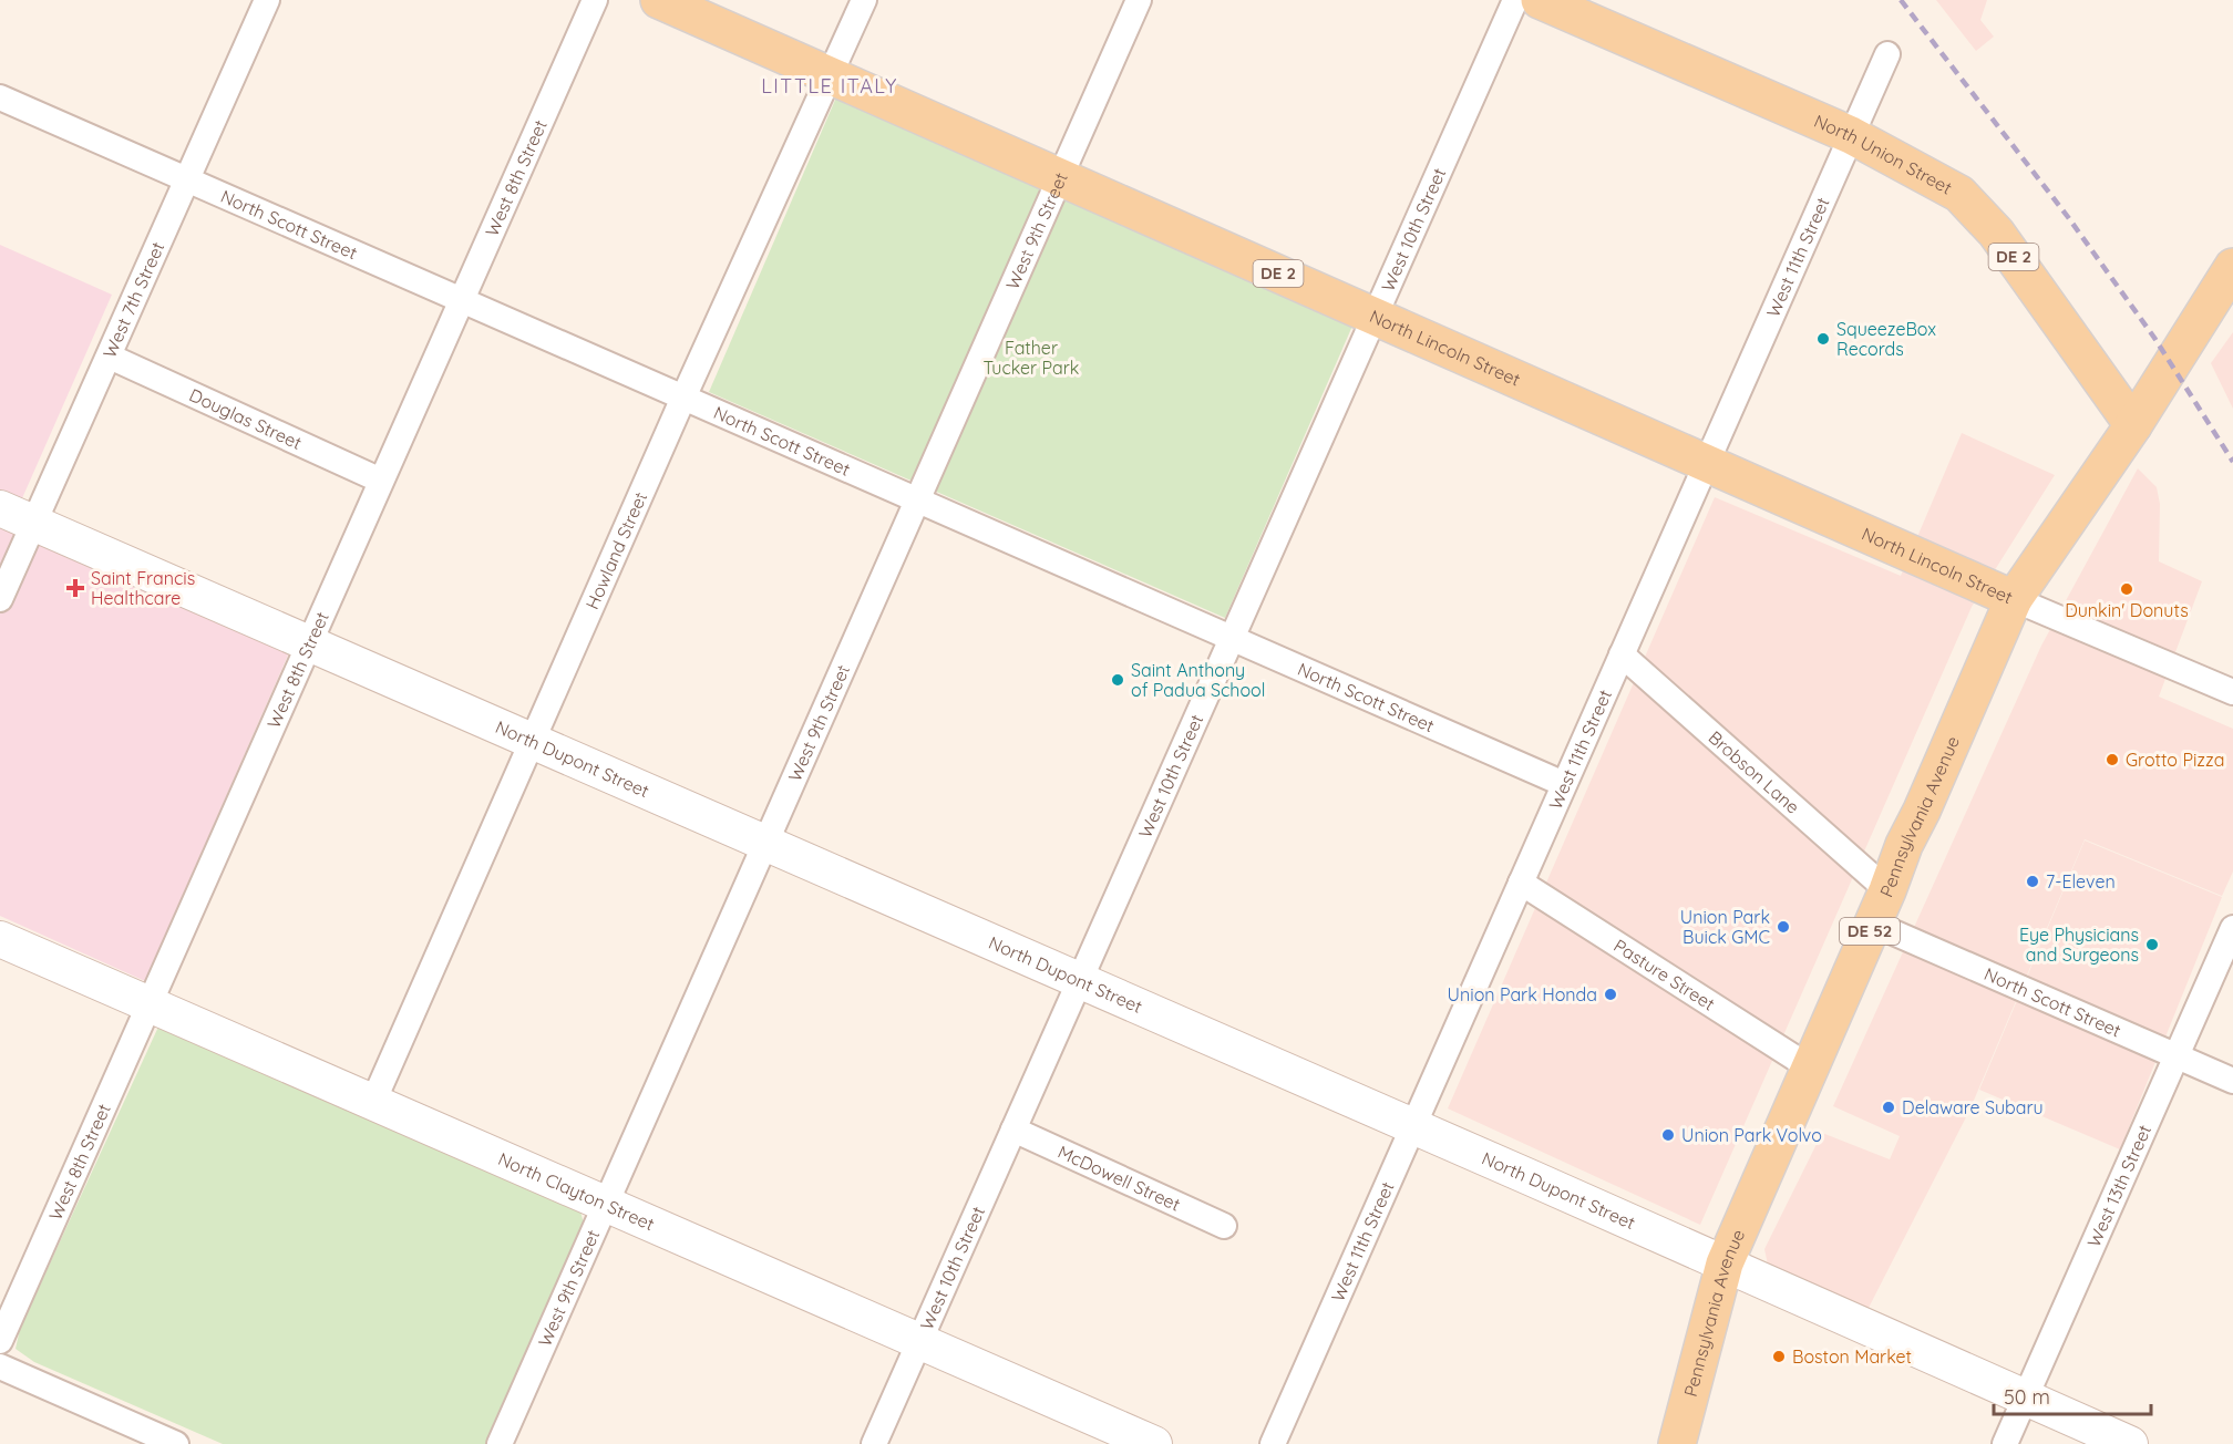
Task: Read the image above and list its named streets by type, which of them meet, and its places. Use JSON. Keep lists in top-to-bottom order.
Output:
{
  "streets": {
    "main road": [
      "North Union Street",
      "DE 2",
      "North Lincoln Street",
      "Pennsylvania Avenue",
      "DE 52"
    ],
    "street": [
      "West 8th Street",
      "North Scott Street",
      "West 9th Street",
      "West 10th Street",
      "West 11th Street",
      "West 7th Street",
      "Douglas Street",
      "Howland Street",
      "North Dupont Street",
      "Brobson Lane",
      "Pasture Street",
      "McDowell Street",
      "West 13th Street",
      "North Clayton Street"
    ]
  },
  "crossings": [
    ["North Union Street", "West 11th Street"],
    ["North Union Street", "Pennsylvania Avenue"],
    ["West 8th Street", "North Scott Street"],
    ["West 8th Street", "Douglas Street"],
    ["West 8th Street", "North Dupont Street"],
    ["West 8th Street", "North Clayton Street"],
    ["North Scott Street", "West 9th Street"],
    ["North Scott Street", "West 10th Street"],
    ["North Scott Street", "West 11th Street"],
    ["North Scott Street", "West 7th Street"],
    ["North Scott Street", "Howland Street"],
    ["North Scott Street", "Pennsylvania Avenue"],
    ["North Scott Street", "West 13th Street"],
    ["West 9th Street", "North Lincoln Street"],
    ["West 9th Street", "North Dupont Street"],
    ["West 9th Street", "North Clayton Street"],
    ["West 10th Street", "North Lincoln Street"],
    ["West 10th Street", "North Dupont Street"],
    ["West 10th Street", "McDowell Street"],
    ["West 10th Street", "North Clayton Street"],
    ["West 11th Street", "North Lincoln Street"],
    ["West 11th Street", "North Dupont Street"],
    ["West 11th Street", "Brobson Lane"],
    ["West 11th Street", "Pasture Street"],
    ["West 7th Street", "Douglas Street"],
    ["West 7th Street", "North Dupont Street"],
    ["North Lincoln Street", "Howland Street"],
    ["North Lincoln Street", "Pennsylvania Avenue"],
    ["Howland Street", "North Dupont Street"],
    ["Howland Street", "North Clayton Street"],
    ["North Dupont Street", "Pennsylvania Avenue"],
    ["North Dupont Street", "West 13th Street"],
    ["Brobson Lane", "Pennsylvania Avenue"],
    ["Pennsylvania Avenue", "Pasture Street"]
  ],
  "districts": ["LITTLE ITALY"],
  "parks": ["Father Tucker Park"],
  "places": {
    "other": [
      "SqueezeBox Records",
      "Dunkin' Donuts",
      "Saint Anthony of Padua School",
      "Grotto Pizza",
      "7-Eleven",
      "Union Park Buick GMC",
      "Eye Physicians and Surgeons",
      "Union Park Honda",
      "Delaware Subaru",
      "Union Park Volvo",
      "Boston Market"
    ],
    "health": ["Saint Francis Healthcare"]
  },
  "scale_bar": "50 m"
}
